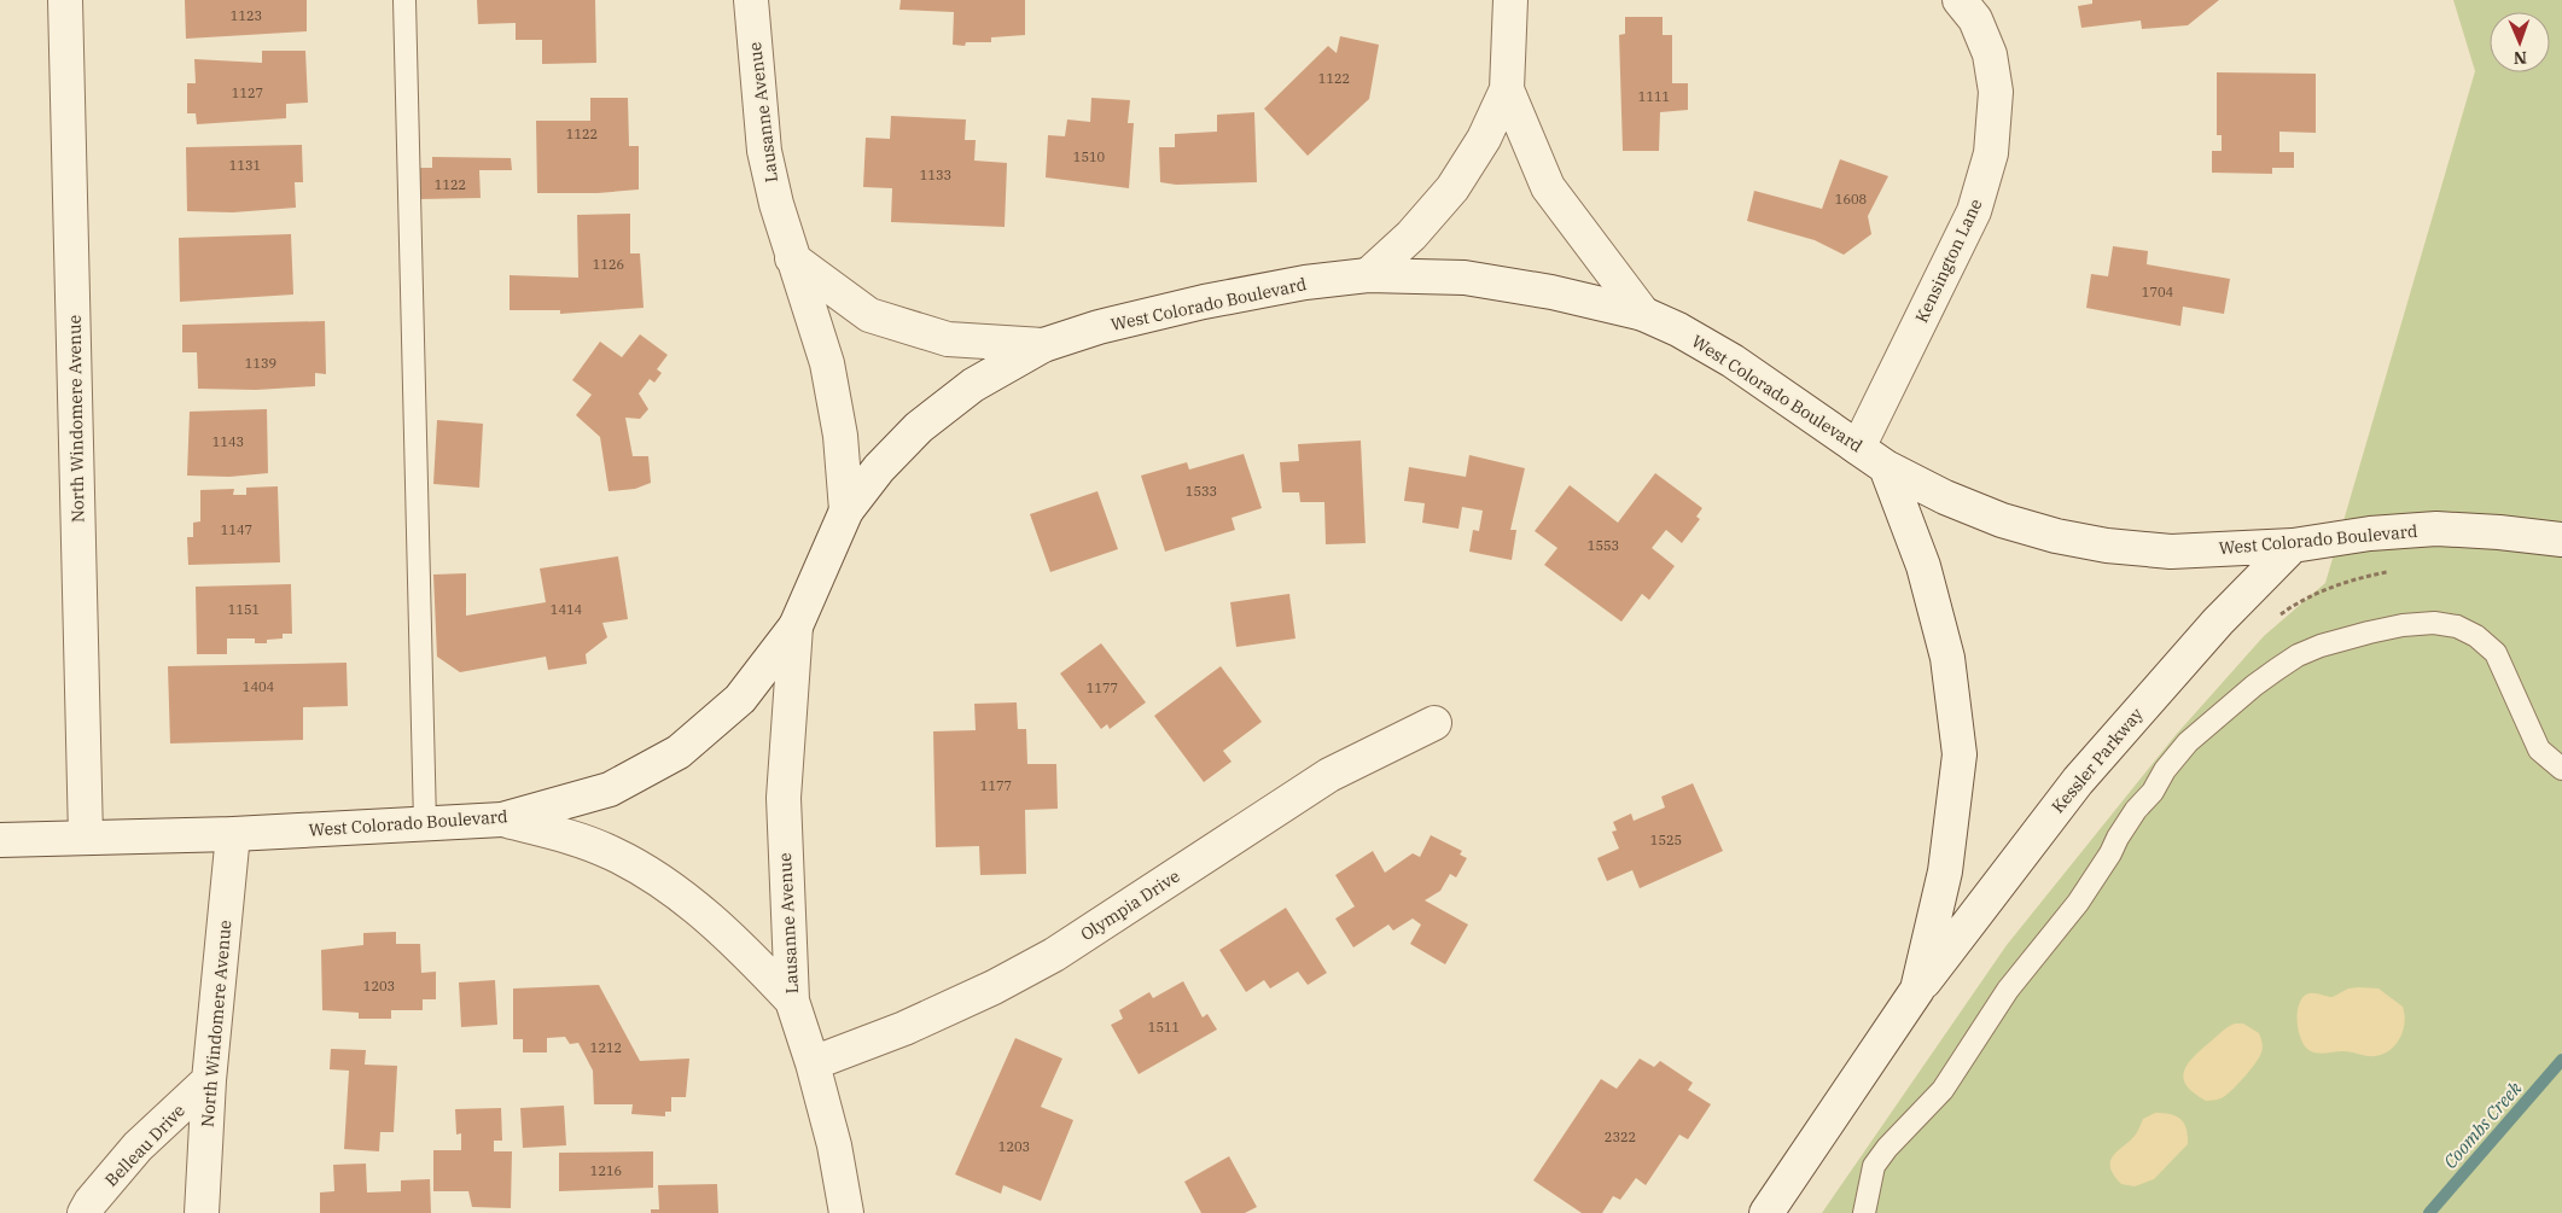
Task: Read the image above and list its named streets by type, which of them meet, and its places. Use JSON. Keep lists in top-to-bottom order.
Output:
{
  "streets": {
    "street": [
      "Lausanne Avenue",
      "Kensington Lane",
      "West Colorado Boulevard",
      "North Windomere Avenue",
      "Kessler Parkway",
      "Olympia Drive",
      "Belleau Drive"
    ]
  },
  "crossings": [
    ["Lausanne Avenue", "West Colorado Boulevard"],
    ["Lausanne Avenue", "Olympia Drive"],
    ["Kensington Lane", "West Colorado Boulevard"],
    ["West Colorado Boulevard", "North Windomere Avenue"],
    ["West Colorado Boulevard", "Kessler Parkway"],
    ["North Windomere Avenue", "Belleau Drive"]
  ],
  "water": ["Coombs Creek"],
  "house_numbers": [
    "1123",
    "1122",
    "1127",
    "1111",
    "1122",
    "1510",
    "1131",
    "1133",
    "1122",
    "1608",
    "1126",
    "1704",
    "1139",
    "1143",
    "1533",
    "1147",
    "1553",
    "1151",
    "1414",
    "1404",
    "1177",
    "1177",
    "1525",
    "1203",
    "1511",
    "1212",
    "2322",
    "1203",
    "1216"
  ],
  "north": "bottom"
}
